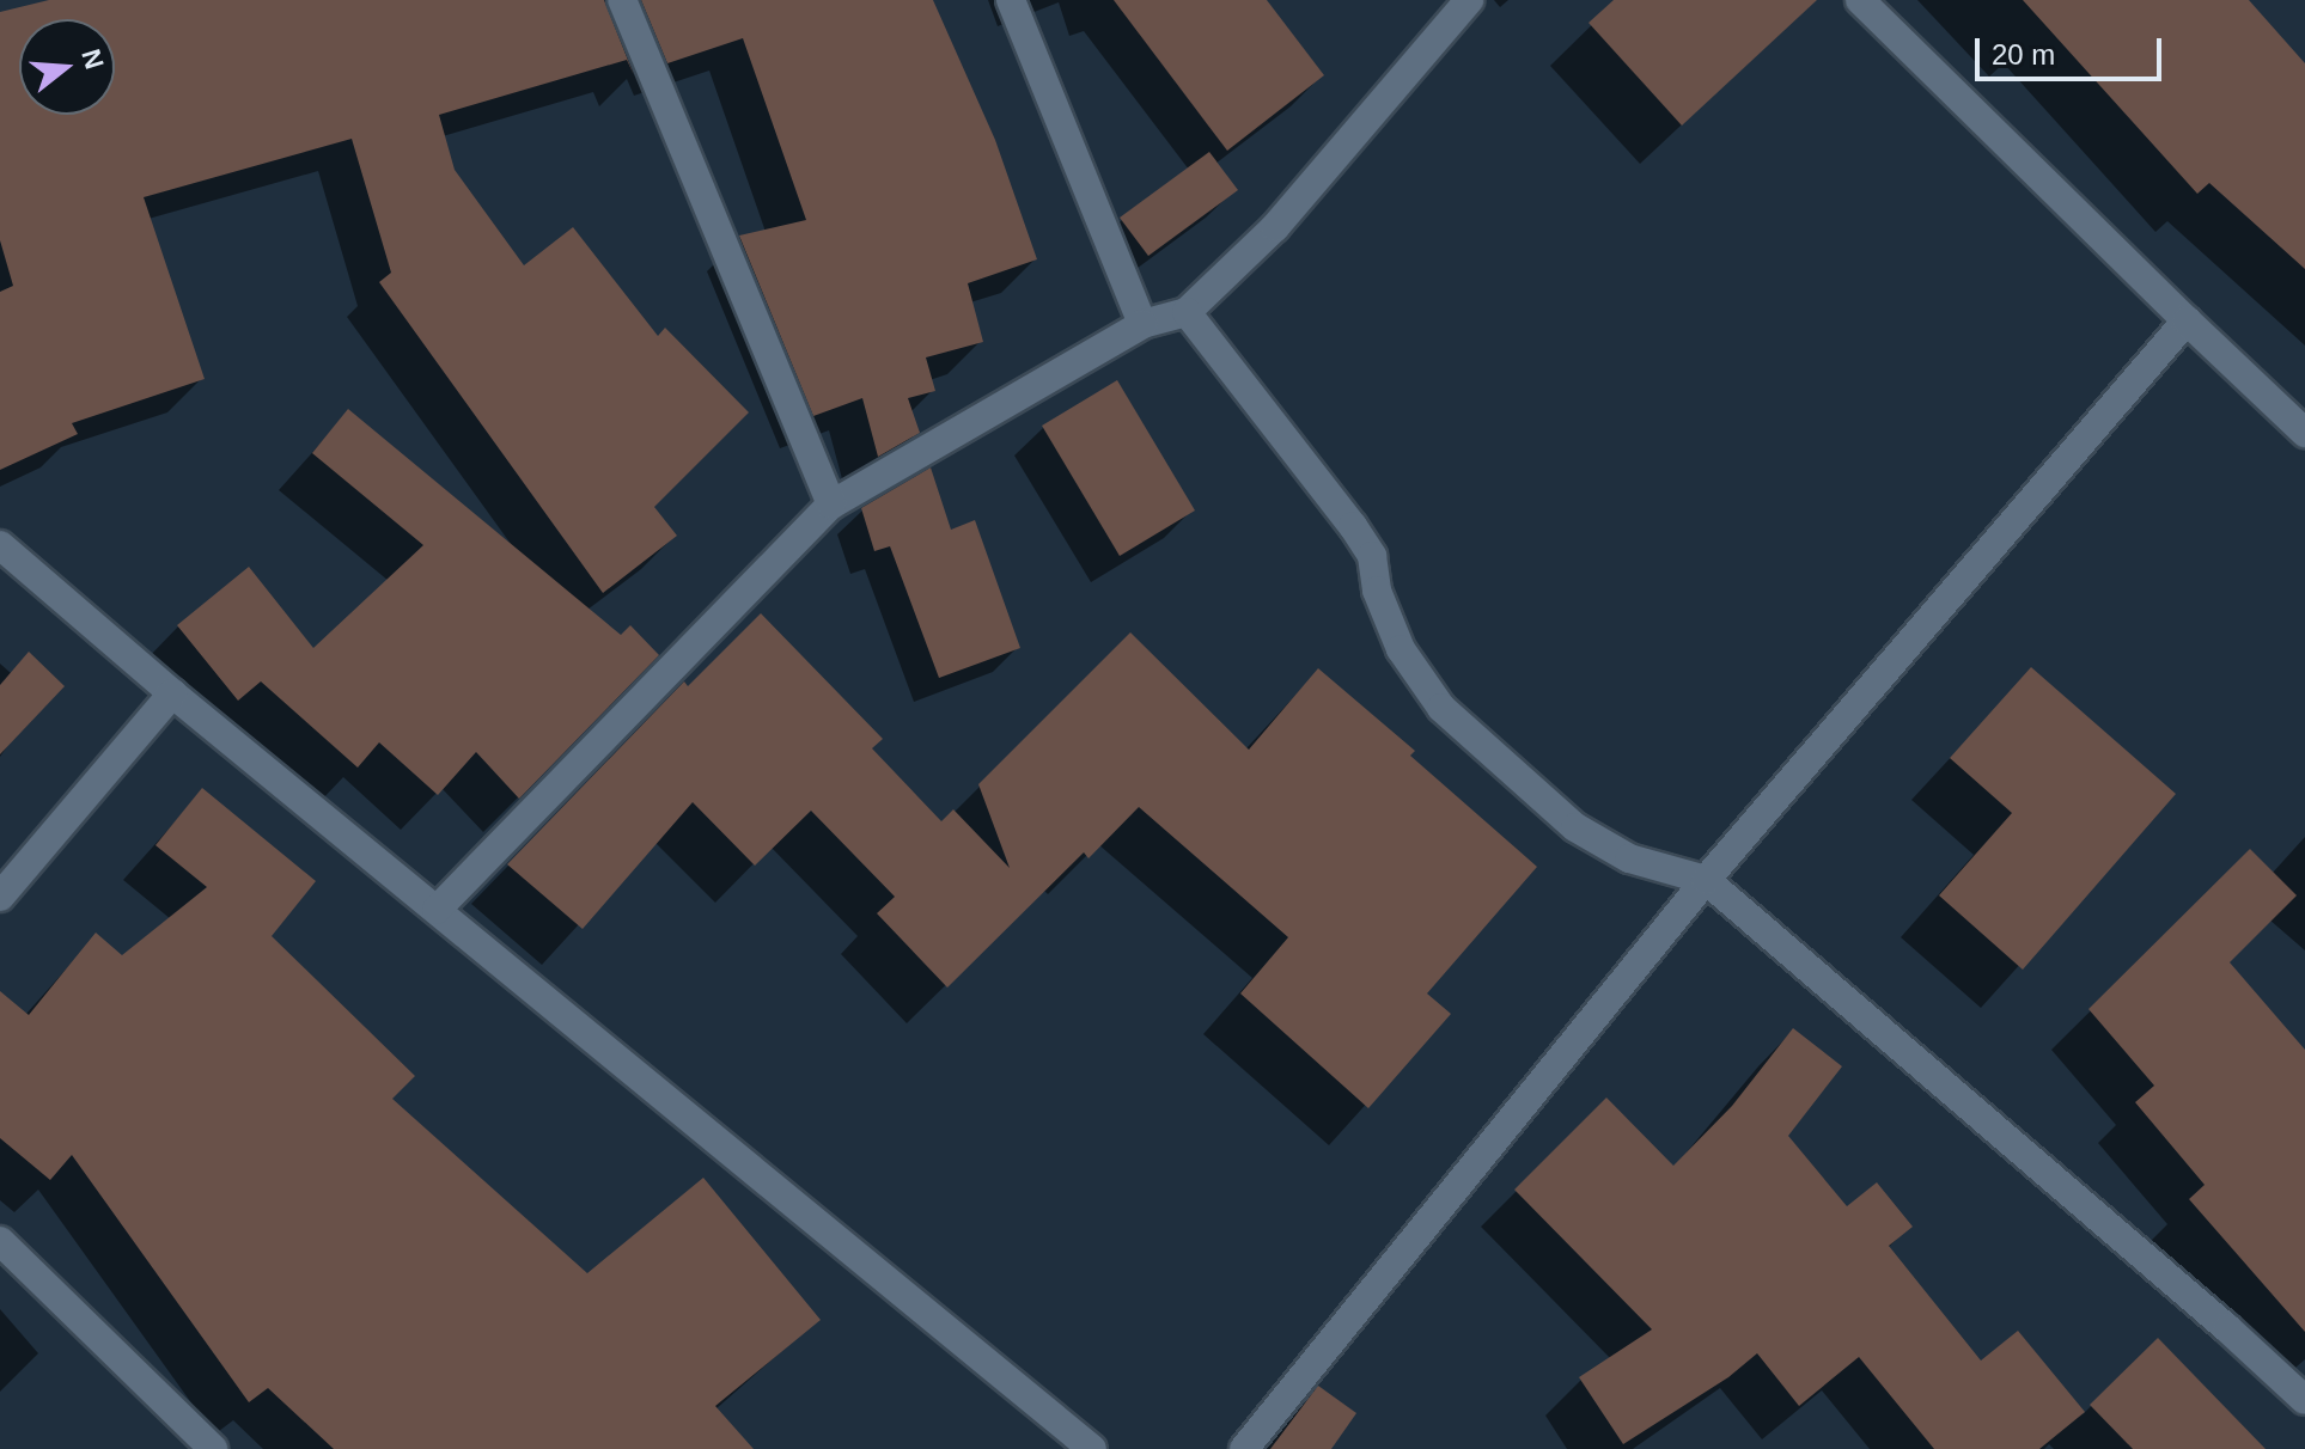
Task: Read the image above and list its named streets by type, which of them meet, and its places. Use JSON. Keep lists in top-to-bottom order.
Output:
{
  "scale_bar": "20 m",
  "north": "right"
}
